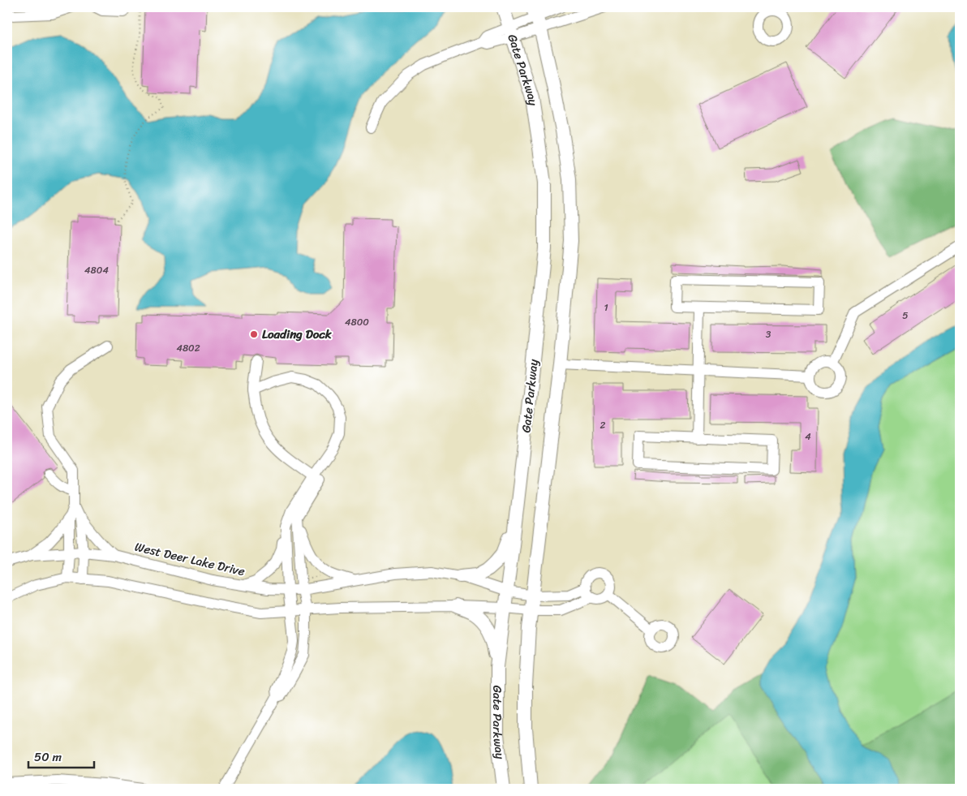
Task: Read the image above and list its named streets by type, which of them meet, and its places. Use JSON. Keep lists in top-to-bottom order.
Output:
{
  "streets": {
    "main road": ["Gate Parkway"],
    "street": ["West Deer Lake Drive"]
  },
  "crossings": [
    ["Gate Parkway", "West Deer Lake Drive"]
  ],
  "places": ["Loading Dock"],
  "house_numbers": [
    "4804",
    "1",
    "5",
    "4800",
    "3",
    "4802",
    "2",
    "4"
  ],
  "scale_bar": "50 m"
}
